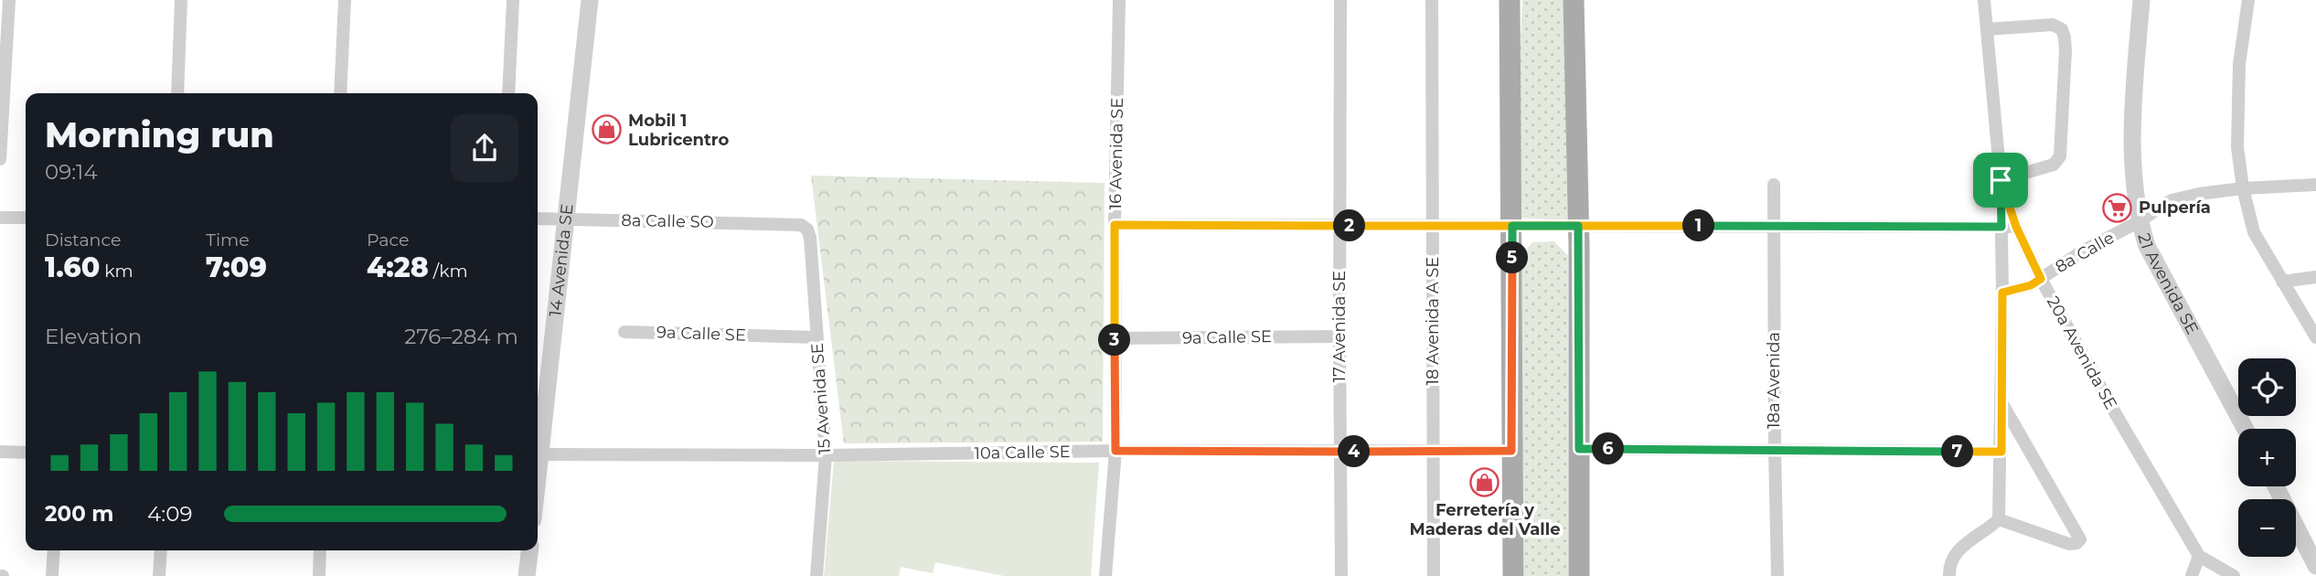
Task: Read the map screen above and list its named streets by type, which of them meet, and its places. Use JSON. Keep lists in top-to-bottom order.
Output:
{
  "streets": {
    "street": [
      "16 Avenida SE",
      "8a Calle SO",
      "8a Calle",
      "14 Avenida SE",
      "21 Avenida SE",
      "18 Avenida A SE",
      "17 Avenida SE",
      "9a Calle SE",
      "20a Avenida SE",
      "18a Avenida",
      "15 Avenida SE",
      "10a Calle SE"
    ]
  },
  "crossings": [
    ["16 Avenida SE", "9a Calle SE"],
    ["16 Avenida SE", "10a Calle SE"],
    ["8a Calle SO", "14 Avenida SE"],
    ["8a Calle SO", "15 Avenida SE"],
    ["8a Calle", "21 Avenida SE"],
    ["8a Calle", "20a Avenida SE"],
    ["18 Avenida A SE", "10a Calle SE"],
    ["17 Avenida SE", "9a Calle SE"],
    ["17 Avenida SE", "10a Calle SE"],
    ["9a Calle SE", "15 Avenida SE"],
    ["15 Avenida SE", "10a Calle SE"]
  ],
  "places": {
    "shop": ["Mobil 1 Lubricentro", "Ferretería y Maderas del Valle"],
    "supermarket": ["Pulpería"]
  },
  "page": {
    "heading": ["Morning run", "09:14"],
    "stats": [
      ["Distance", "1.60 km"],
      ["Time", "7:09"],
      ["Pace", "4:28 /km"]
    ],
    "pins": [
      "1",
      "2",
      "5",
      "3",
      "6",
      "4",
      "7"
    ],
    "chart": ["Elevation", "276–284 m"],
    "map_buttons": ["+", "−"],
    "list": [
      {
        "name": "200 m",
        "note": "4:09"
      }
    ]
  }
}
